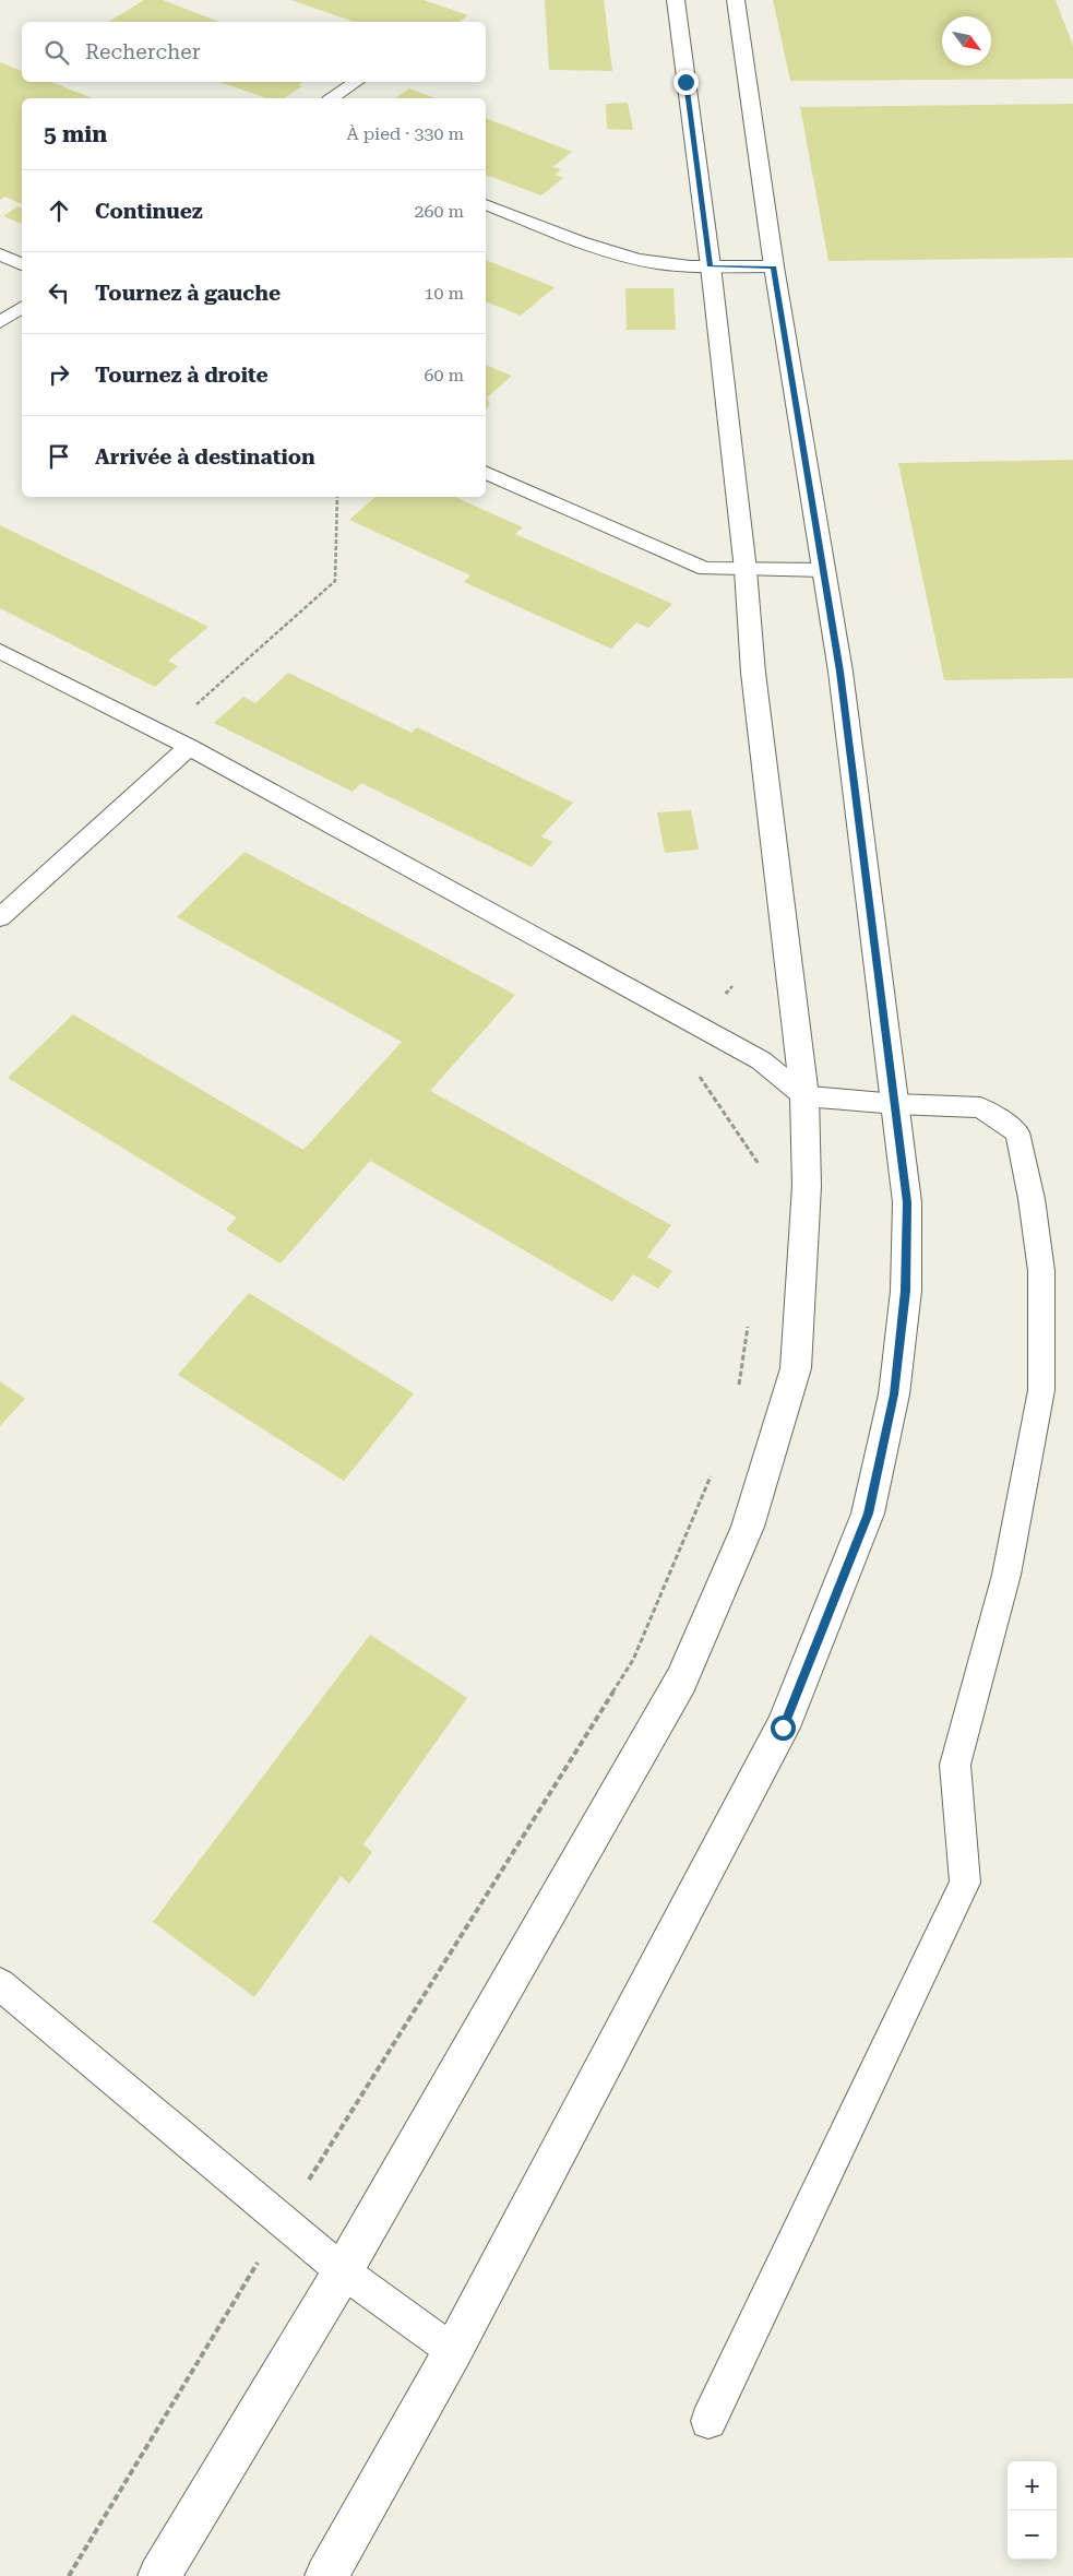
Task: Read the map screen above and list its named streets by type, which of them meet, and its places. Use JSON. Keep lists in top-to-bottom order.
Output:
{
  "north": "bottom right",
  "page": {
    "search": "Rechercher",
    "heading": ["5 min", "À pied · 330 m"],
    "list": [
      ["Continuez", "260 m"],
      ["Tournez à gauche", "10 m"],
      ["Tournez à droite", "60 m"],
      "Arrivée à destination"
    ],
    "map_buttons": ["+", "−"]
  }
}
